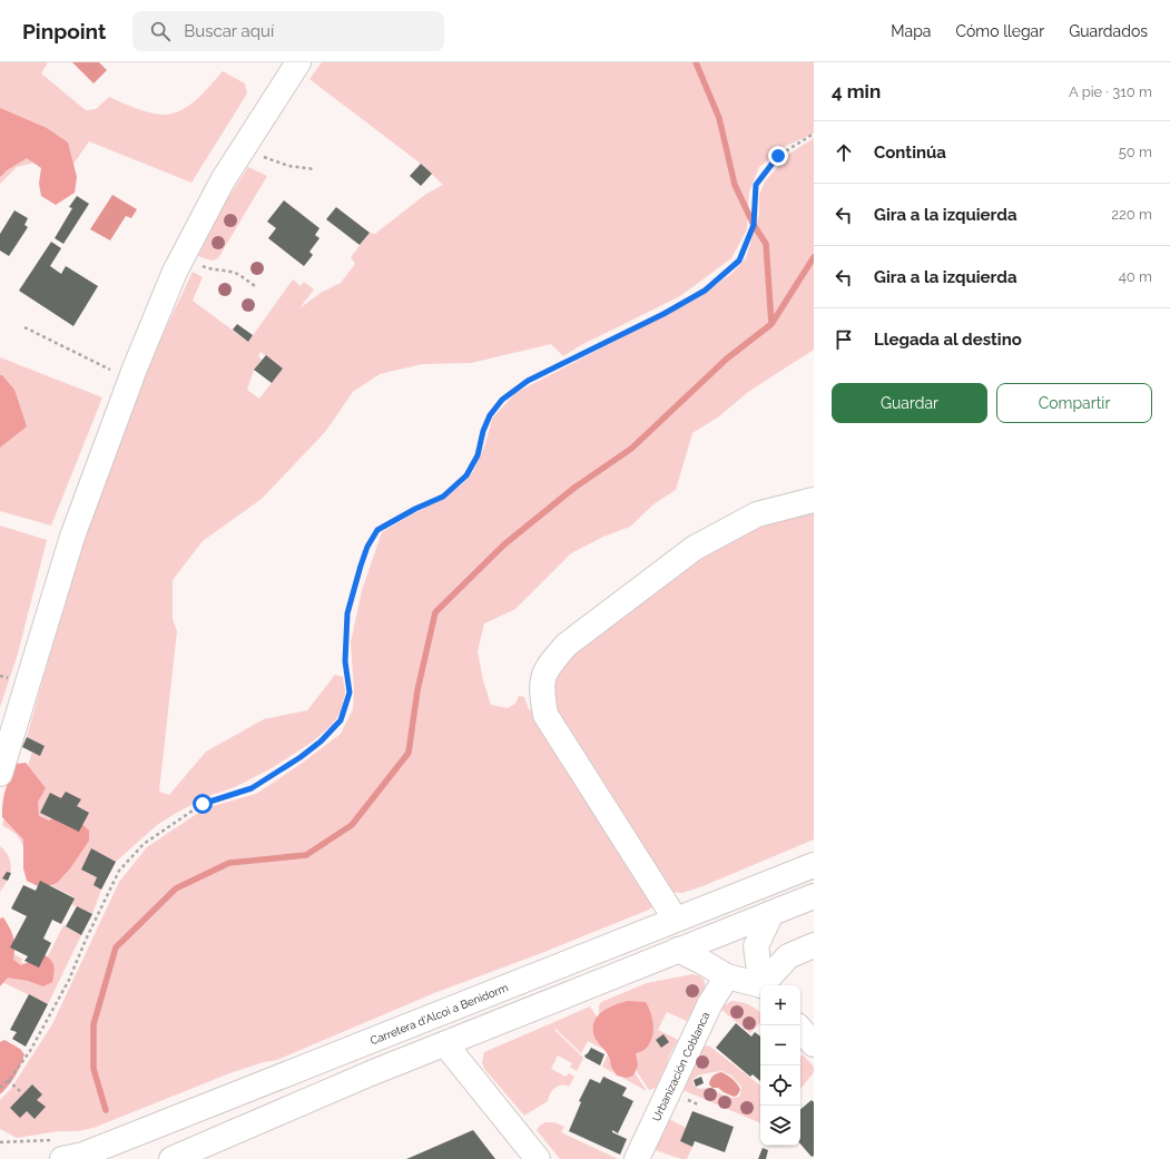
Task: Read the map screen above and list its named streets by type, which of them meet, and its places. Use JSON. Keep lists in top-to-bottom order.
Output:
{
  "streets": {
    "main road": ["Carretera d'Alcoi a Benidorm", "Urbanización Coblanca"]
  },
  "page": {
    "header": "Pinpoint",
    "search": "Buscar aquí",
    "nav": ["Mapa", "Cómo llegar", "Guardados"],
    "heading": ["4 min", "A pie · 310 m"],
    "list": [
      ["Continúa", "50 m"],
      ["Gira a la izquierda", "220 m"],
      ["Gira a la izquierda", "40 m"],
      "Llegada al destino"
    ],
    "buttons": ["Guardar", "Compartir"],
    "map_buttons": ["+", "−"]
  }
}
